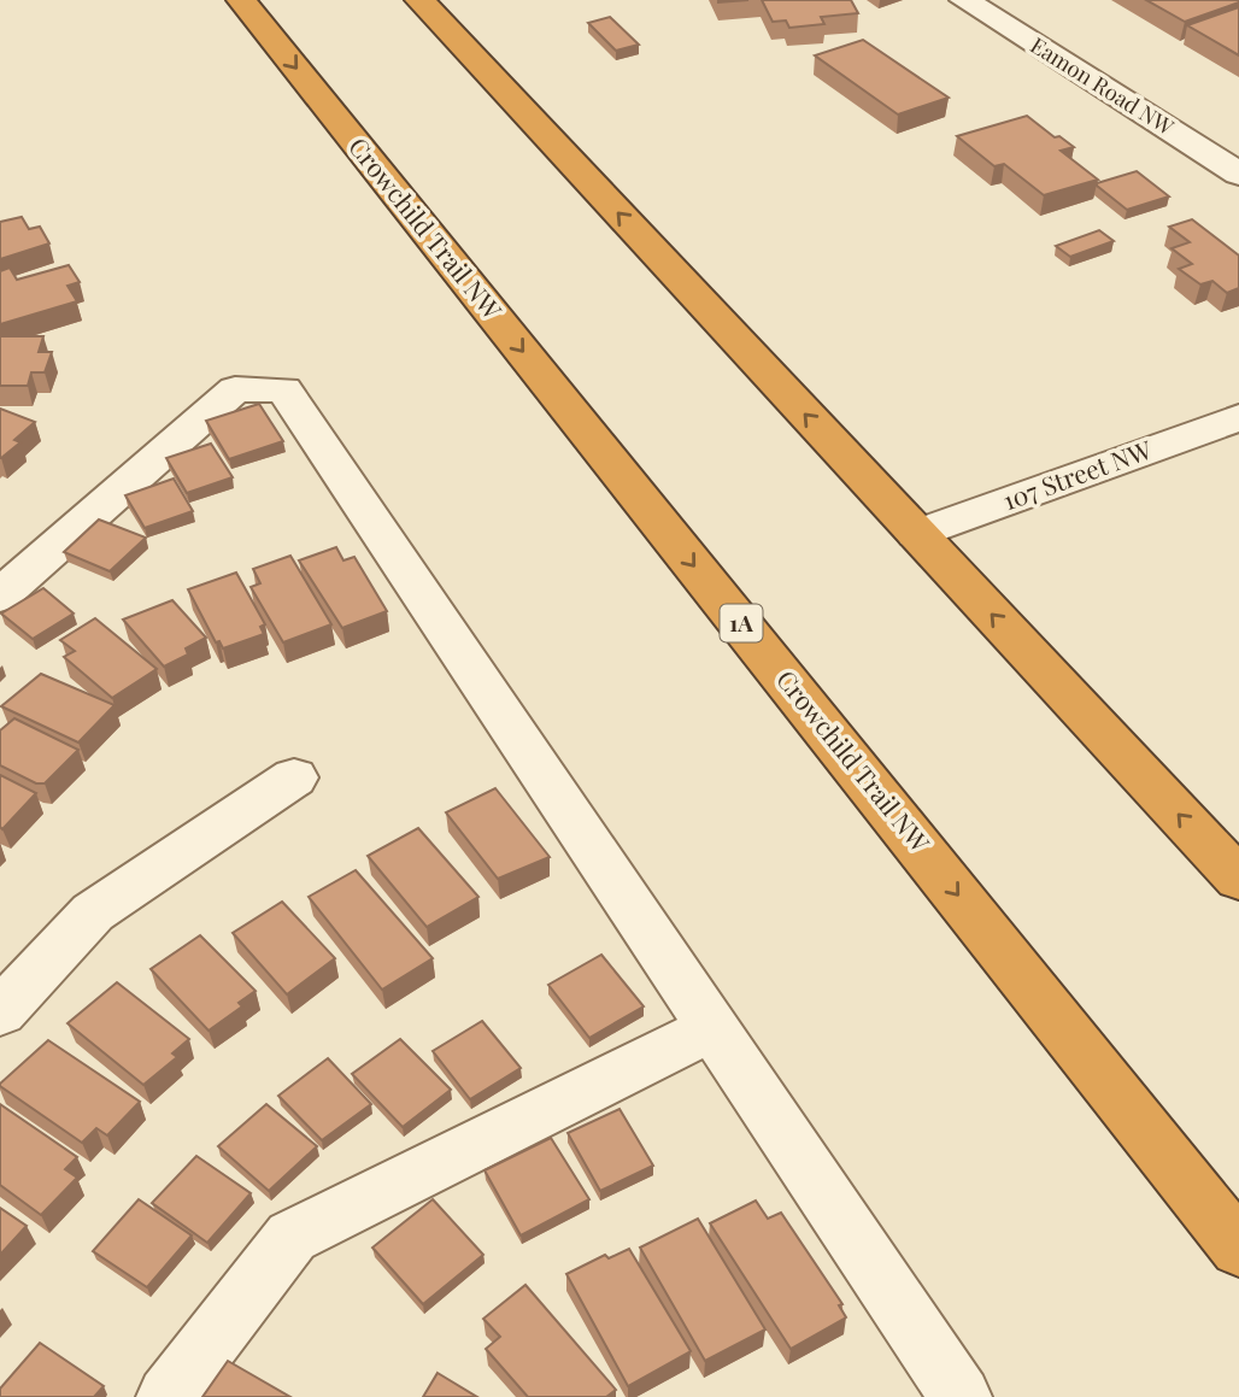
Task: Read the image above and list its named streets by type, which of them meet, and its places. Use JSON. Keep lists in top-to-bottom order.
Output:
{
  "streets": {
    "highway": ["Crowchild Trail NW", "1A"],
    "street": ["Eamon Road NW", "107 Street NW"]
  }
}
